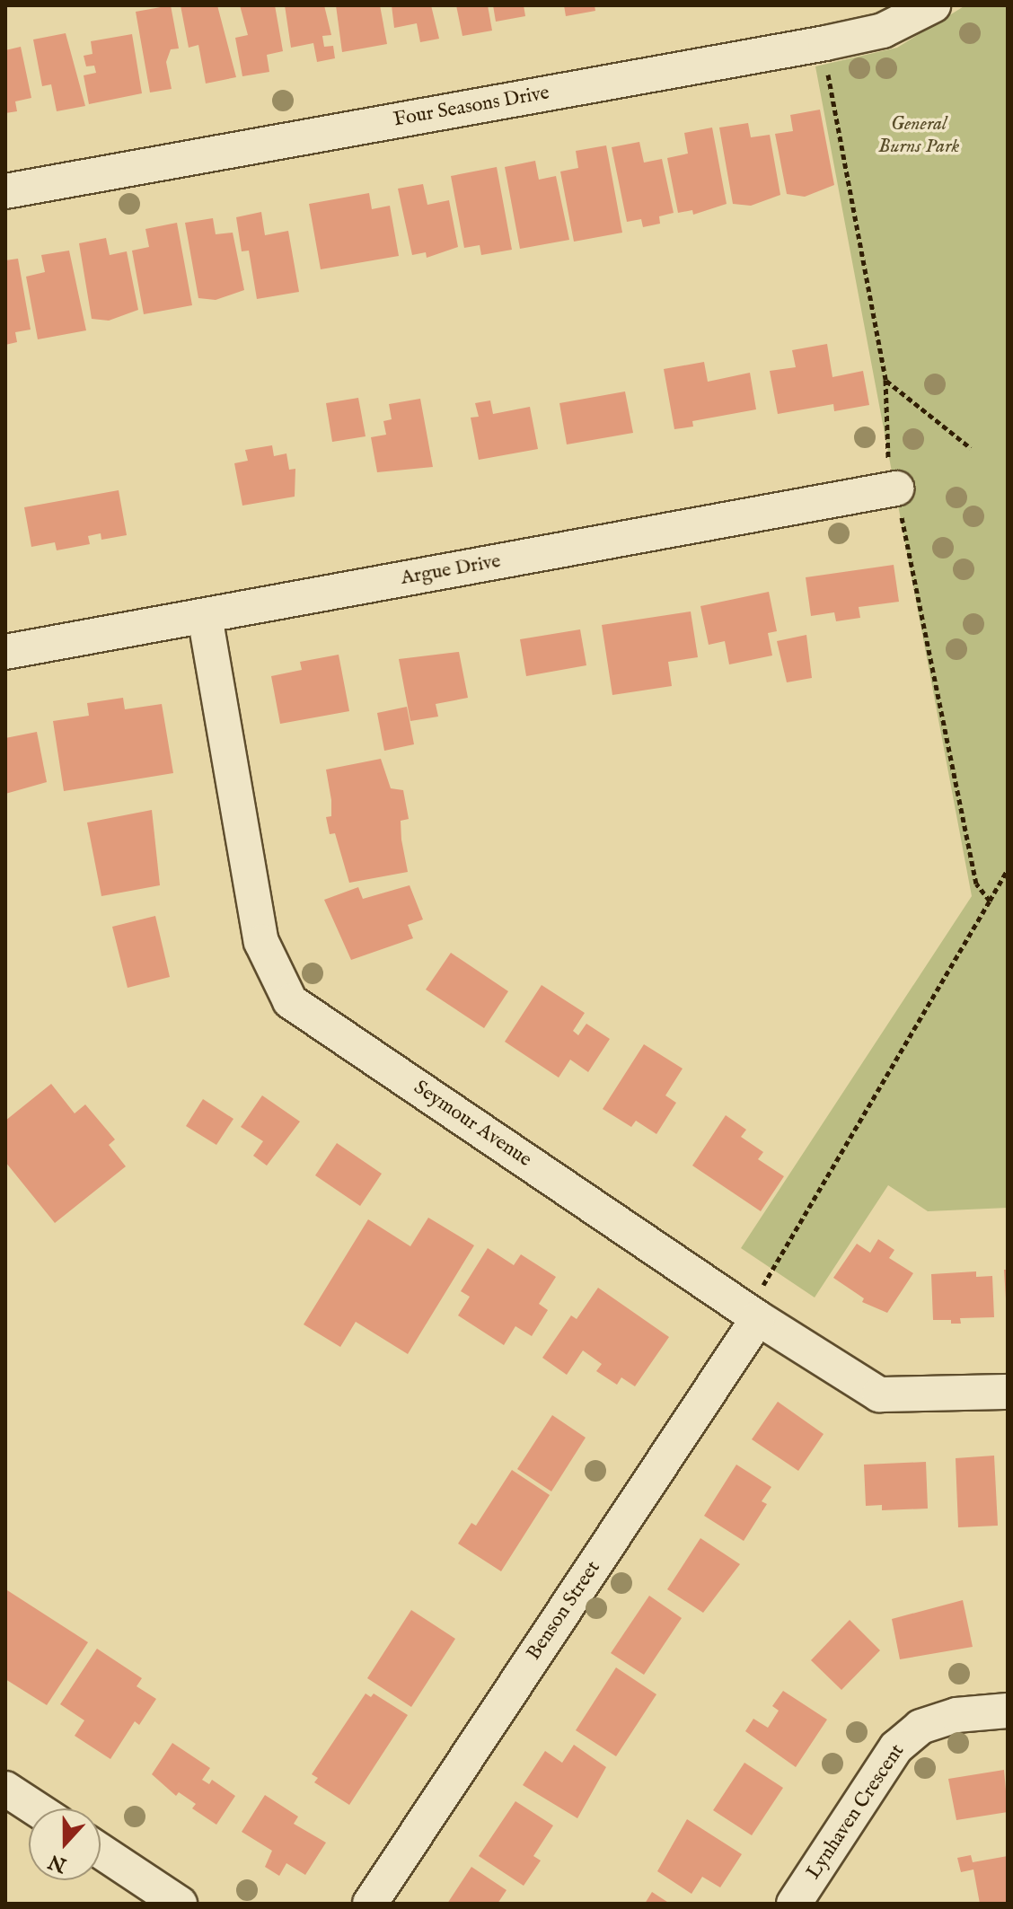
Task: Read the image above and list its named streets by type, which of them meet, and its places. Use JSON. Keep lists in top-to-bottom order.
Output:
{
  "streets": {
    "street": [
      "Four Seasons Drive",
      "Argue Drive",
      "Seymour Avenue",
      "Benson Street",
      "Lynhaven Crescent"
    ]
  },
  "crossings": [
    ["Argue Drive", "Seymour Avenue"],
    ["Seymour Avenue", "Benson Street"]
  ],
  "parks": ["General Burns Park"],
  "north": "bottom"
}
